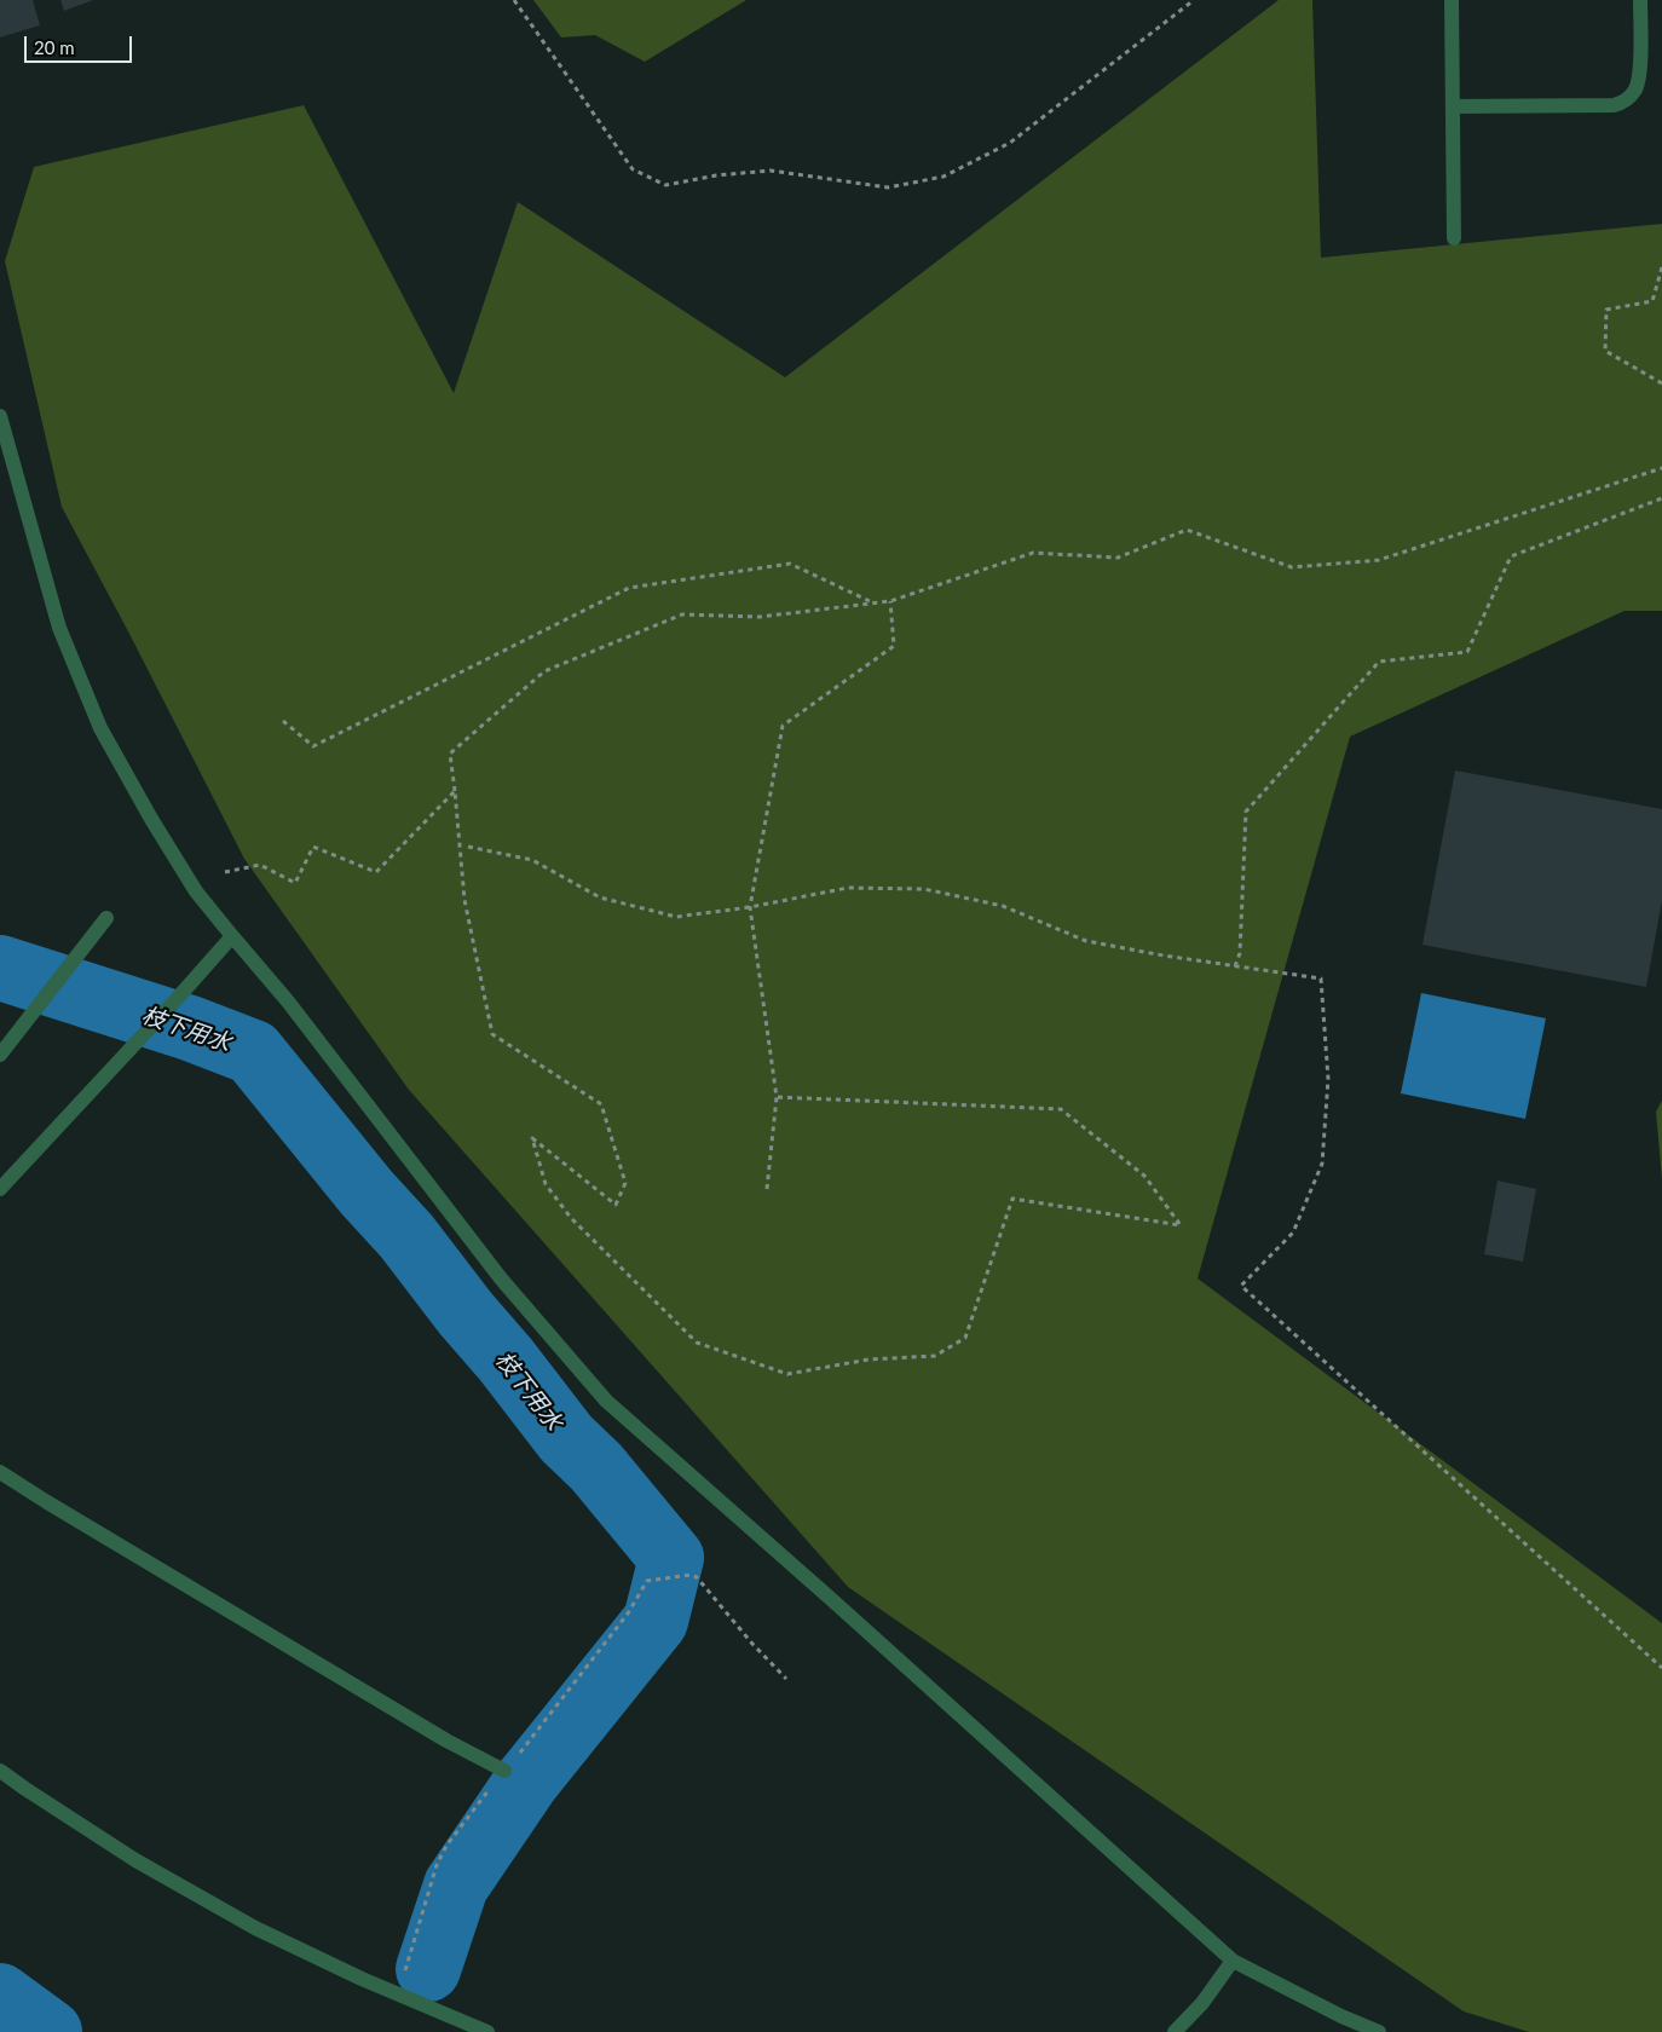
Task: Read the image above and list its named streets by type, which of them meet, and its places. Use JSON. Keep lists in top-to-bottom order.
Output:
{
  "water": ["枝下用水"],
  "scale_bar": "20 m"
}
